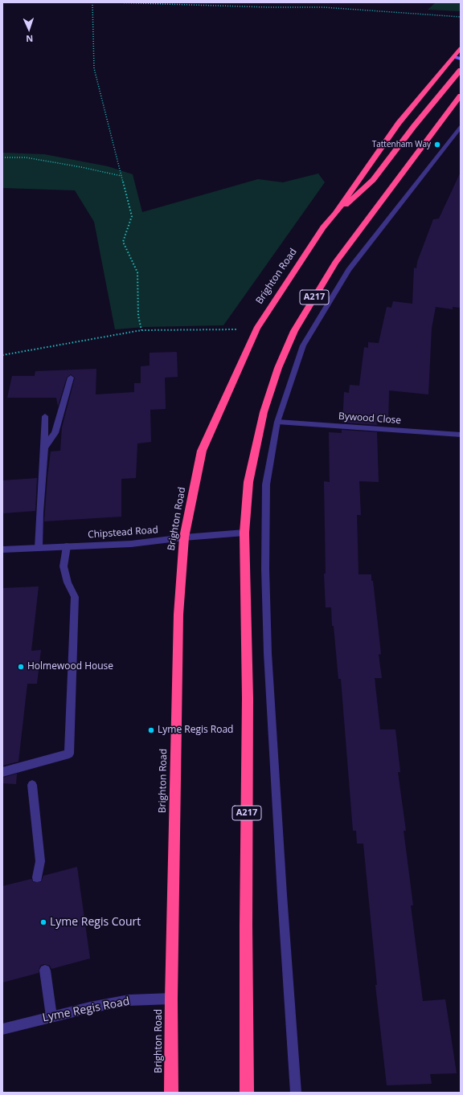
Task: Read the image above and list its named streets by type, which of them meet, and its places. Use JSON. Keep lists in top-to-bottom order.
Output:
{
  "streets": {
    "highway": ["Brighton Road", "A217"],
    "street": ["Bywood Close", "Chipstead Road", "Lyme Regis Road"]
  },
  "crossings": [
    ["Brighton Road", "Chipstead Road"],
    ["Brighton Road", "Lyme Regis Road"],
    ["A217", "Chipstead Road"]
  ],
  "places": [
    "Tattenham Way",
    "Holmewood House",
    "Lyme Regis Road",
    "Lyme Regis Court"
  ],
  "north": "bottom"
}
